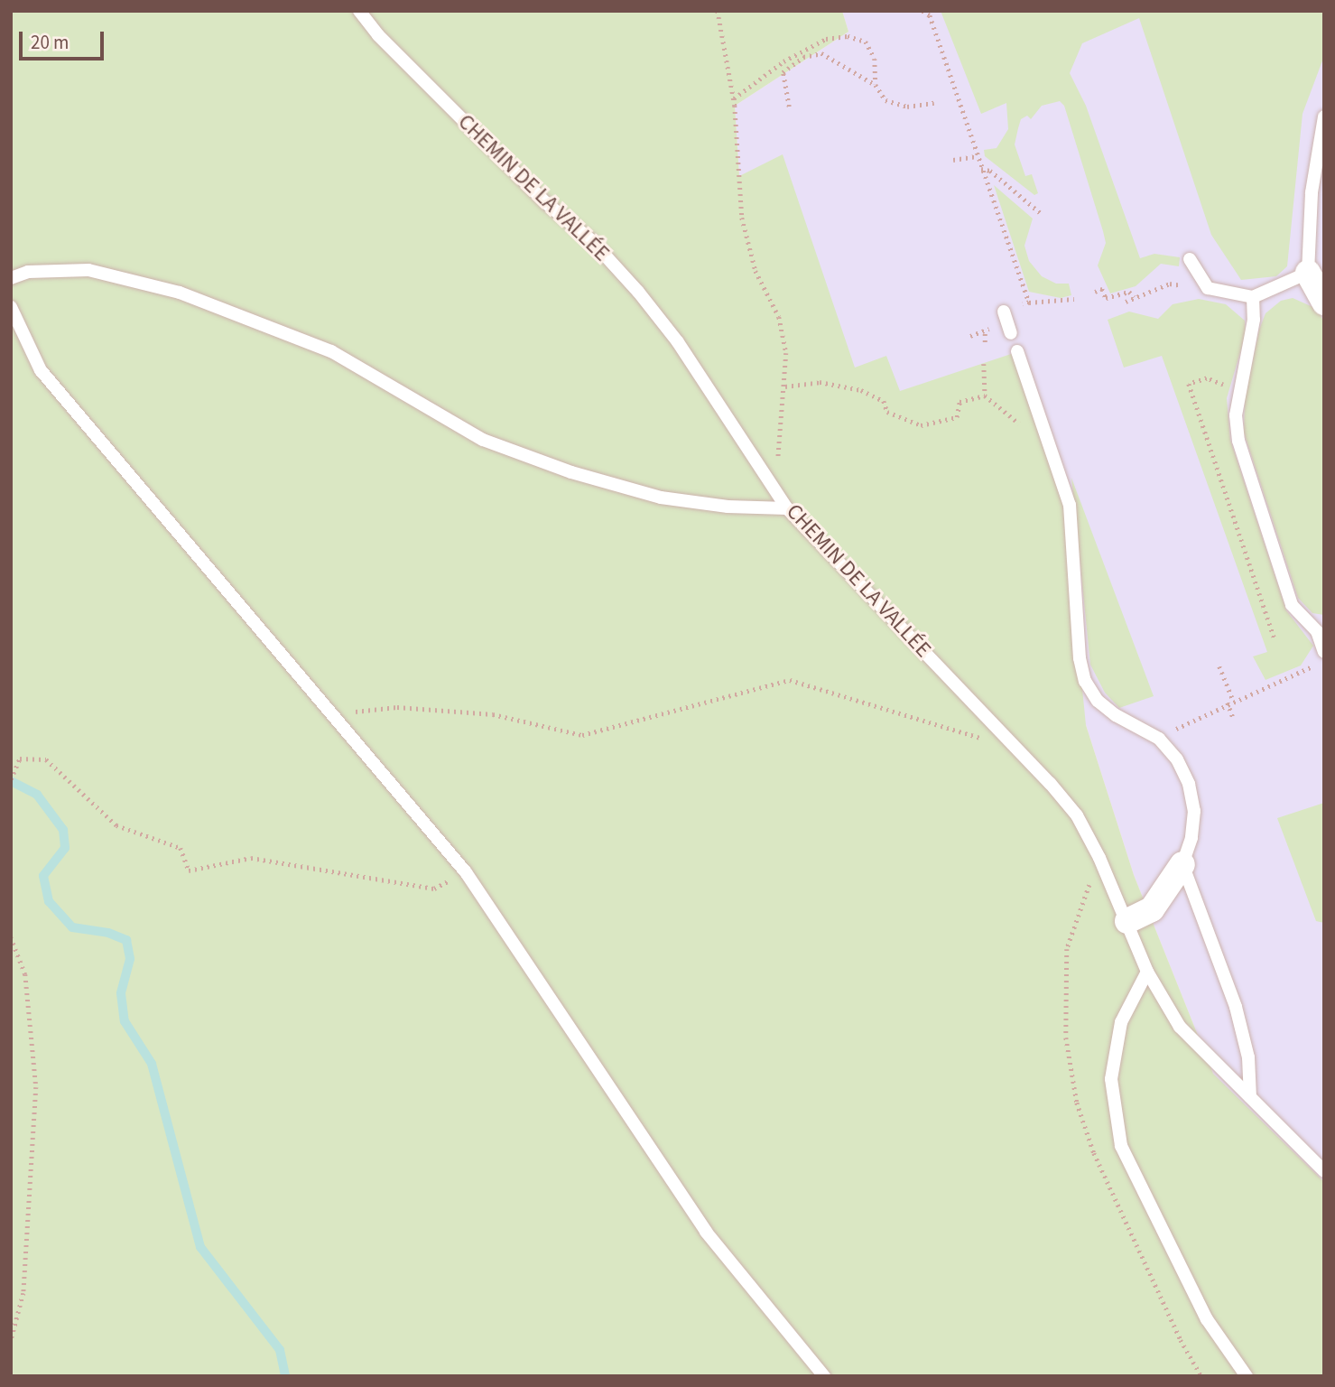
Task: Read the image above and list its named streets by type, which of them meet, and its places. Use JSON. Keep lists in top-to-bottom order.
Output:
{
  "streets": {
    "lane": ["CHEMIN DE LA VALLÉE"]
  },
  "scale_bar": "20 m"
}
